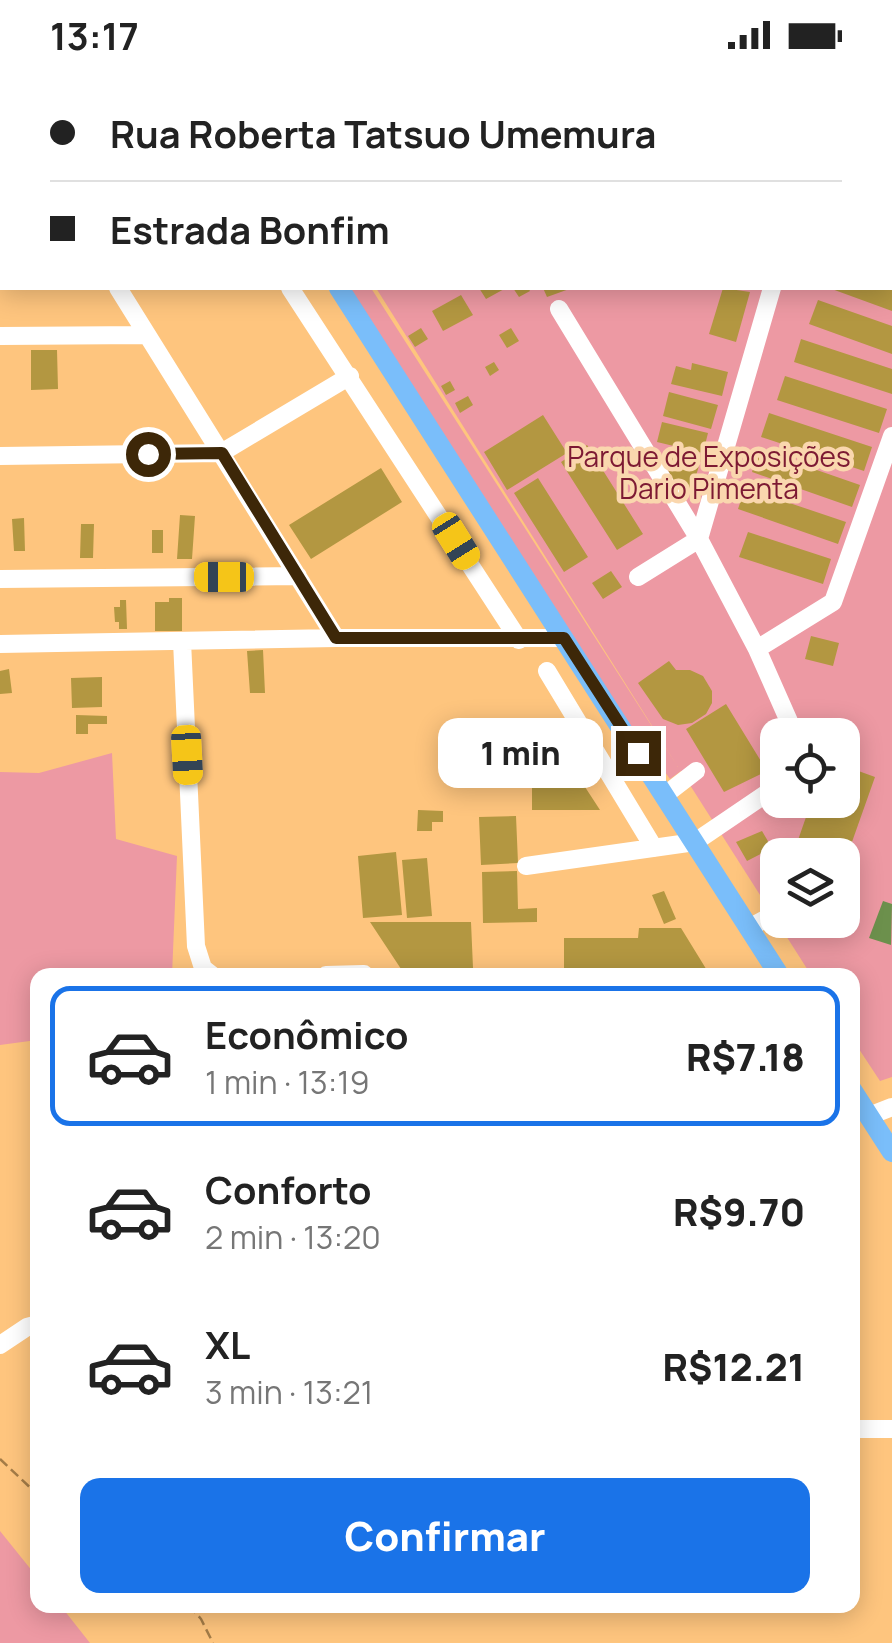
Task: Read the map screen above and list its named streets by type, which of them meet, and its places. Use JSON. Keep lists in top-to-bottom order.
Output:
{
  "parks": ["Parque de Exposições Dario Pimenta"],
  "page": {
    "status": "13:17",
    "banner": ["Rua Roberta Tatsuo Umemura", "Estrada Bonfim"],
    "bubble": "1 min",
    "list": [
      {
        "name": "Econômico",
        "note": "1 min · 13:19",
        "value": "R$7.18"
      },
      {
        "name": "Conforto",
        "note": "2 min · 13:20",
        "value": "R$9.70"
      },
      {
        "name": "XL",
        "note": "3 min · 13:21",
        "value": "R$12.21"
      }
    ],
    "buttons": "Confirmar"
  }
}
